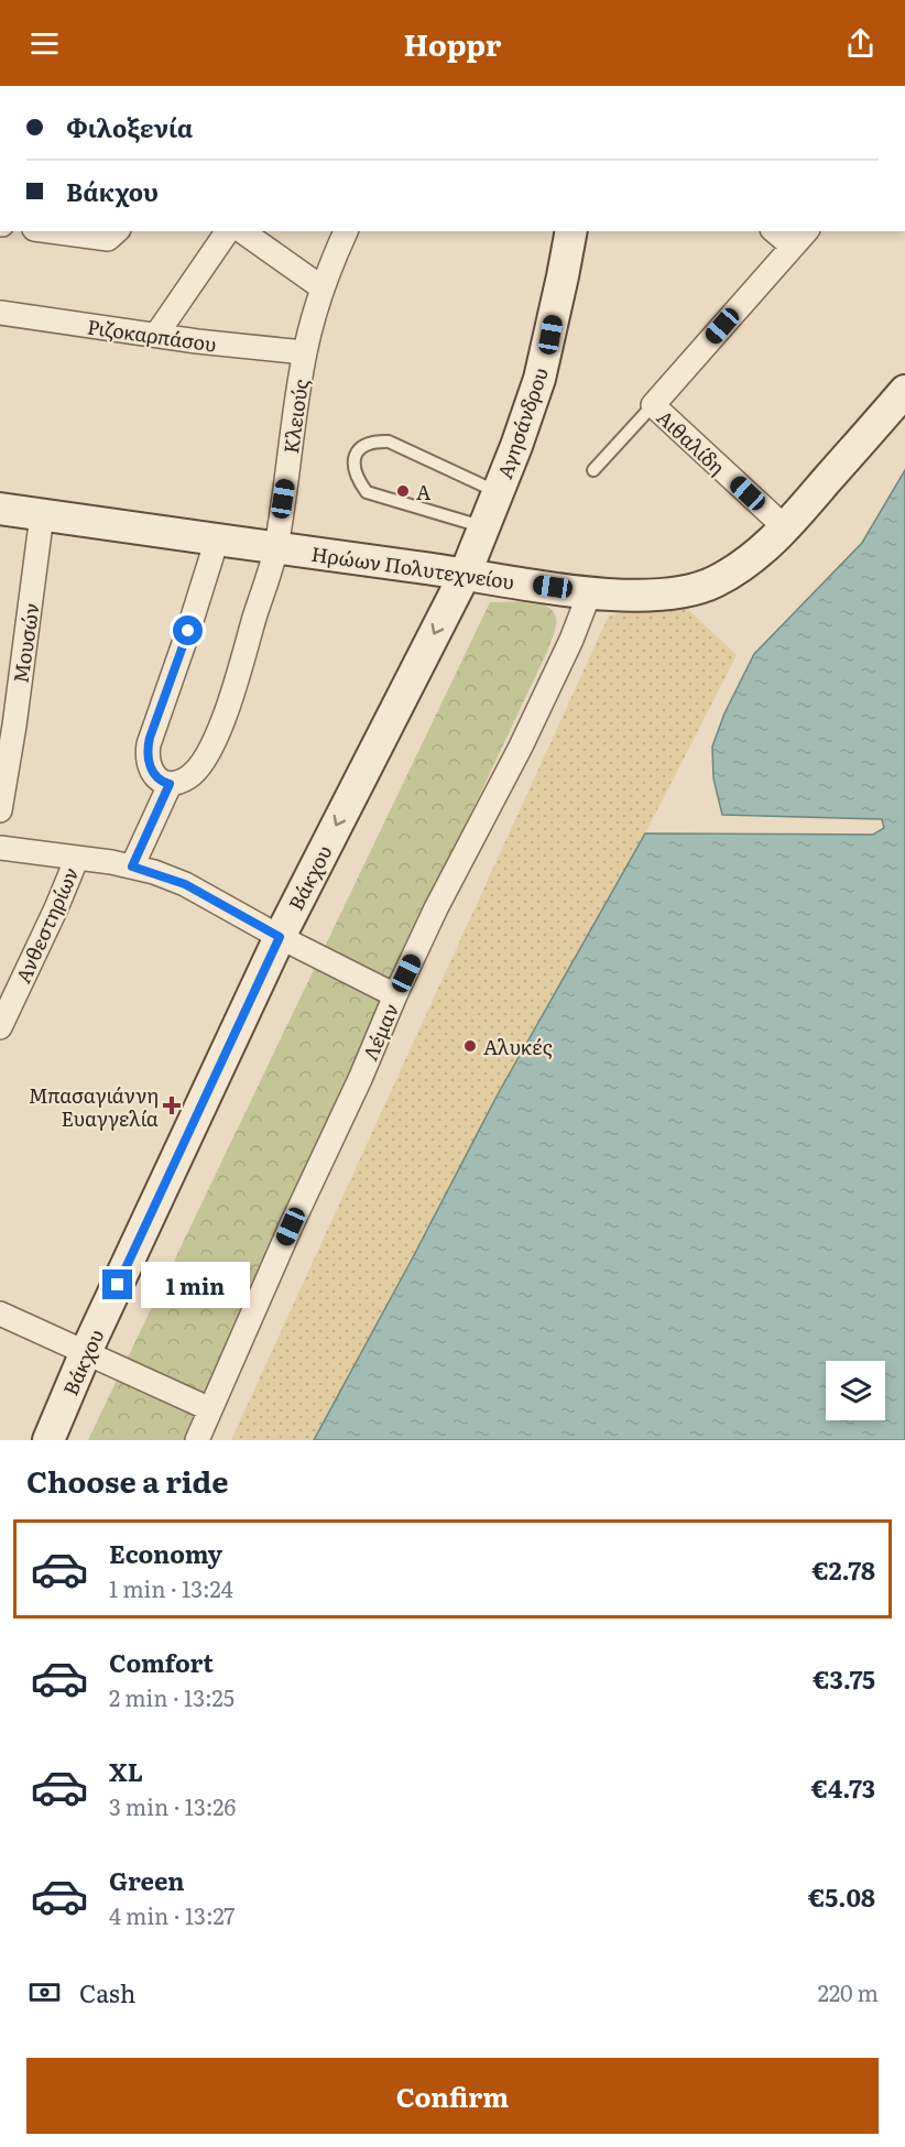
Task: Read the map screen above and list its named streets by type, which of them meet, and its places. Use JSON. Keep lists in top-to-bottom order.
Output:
{
  "streets": {
    "street": [
      "Ριζοκαρπάσου",
      "Κλειούς",
      "Αγησάνδρου",
      "Αιθαλίδη",
      "Ηρώων Πολυτεχνείου",
      "Μουσών",
      "Βάκχου",
      "Ανθεστηρίων",
      "Λέμαν"
    ]
  },
  "crossings": [
    ["Ριζοκαρπάσου", "Κλειούς"],
    ["Κλειούς", "Ηρώων Πολυτεχνείου"],
    ["Αγησάνδρου", "Ηρώων Πολυτεχνείου"],
    ["Αγησάνδρου", "Βάκχου"],
    ["Αιθαλίδη", "Ηρώων Πολυτεχνείου"],
    ["Ηρώων Πολυτεχνείου", "Μουσών"],
    ["Ηρώων Πολυτεχνείου", "Βάκχου"],
    ["Ηρώων Πολυτεχνείου", "Λέμαν"]
  ],
  "one_way": ["Βάκχου"],
  "places": {
    "other": ["Α", "Αλυκές"],
    "health": ["Μπασαγιάννη Ευαγγελία"]
  },
  "page": {
    "header": "Hoppr",
    "banner": ["Φιλοξενία", "Βάκχου"],
    "bubble": "1 min",
    "heading": "Choose a ride",
    "list": [
      {
        "name": "Economy",
        "note": "1 min · 13:24",
        "value": "€2.78"
      },
      {
        "name": "Comfort",
        "note": "2 min · 13:25",
        "value": "€3.75"
      },
      {
        "name": "XL",
        "note": "3 min · 13:26",
        "value": "€4.73"
      },
      {
        "name": "Green",
        "note": "4 min · 13:27",
        "value": "€5.08"
      }
    ],
    "pay": ["Cash", "220 m"],
    "buttons": "Confirm"
  }
}
